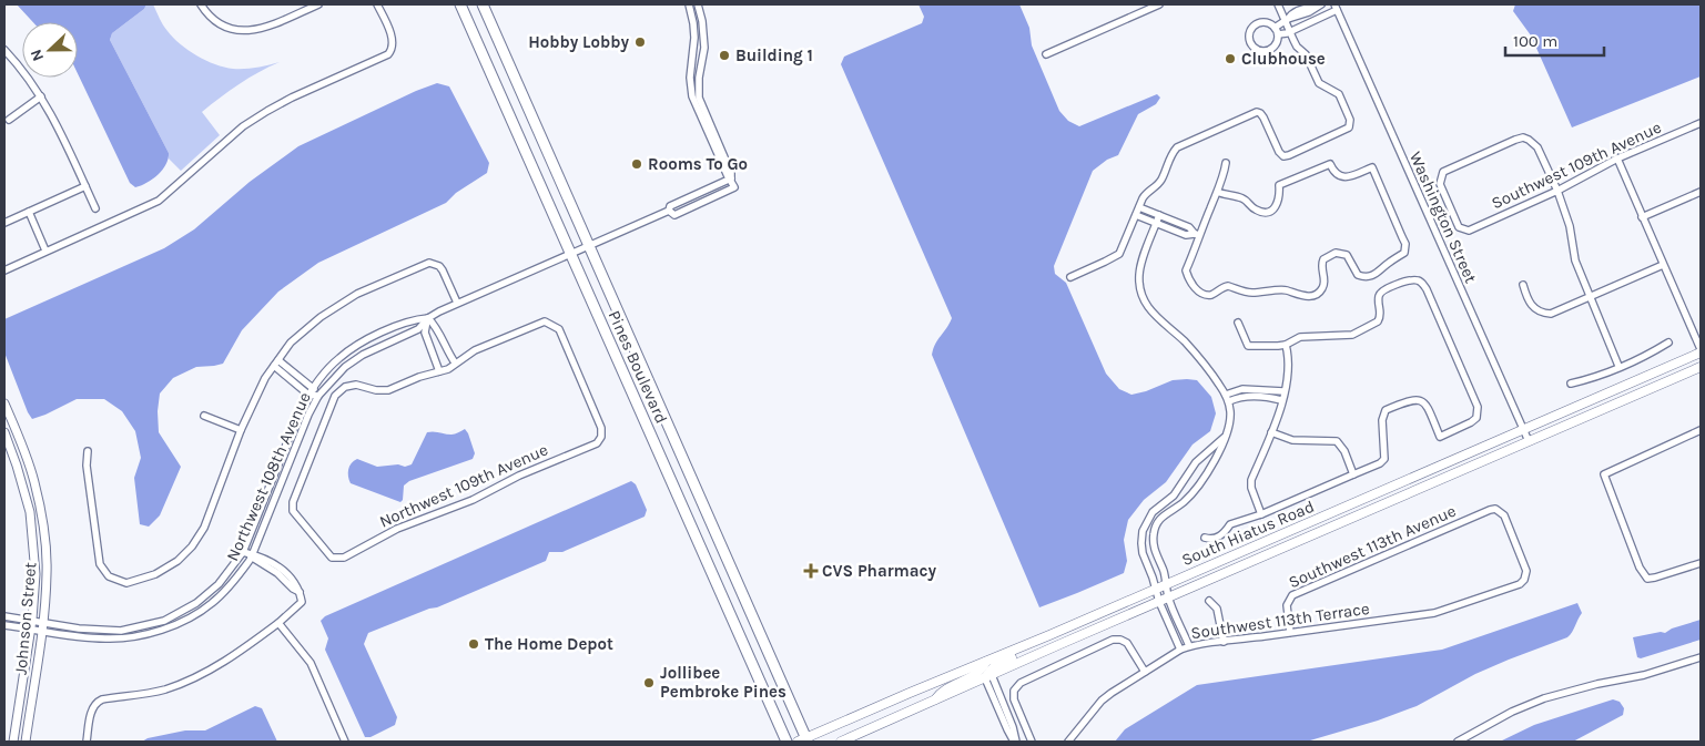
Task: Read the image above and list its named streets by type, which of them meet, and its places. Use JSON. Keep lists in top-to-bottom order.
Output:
{
  "streets": {
    "highway": ["Pines Boulevard"],
    "main road": ["South Hiatus Road"],
    "street": [
      "Southwest 109th Avenue",
      "Washington Street",
      "Northwest 108th Avenue",
      "Northwest 109th Avenue",
      "Southwest 113th Avenue",
      "Johnson Street",
      "Southwest 113th Terrace"
    ]
  },
  "crossings": [
    ["Washington Street", "South Hiatus Road"],
    ["Pines Boulevard", "Northwest 108th Avenue"],
    ["Pines Boulevard", "South Hiatus Road"],
    ["Northwest 108th Avenue", "Johnson Street"],
    ["Southwest 113th Avenue", "Southwest 113th Terrace"]
  ],
  "places": {
    "other": [
      "Hobby Lobby",
      "Building 1",
      "Clubhouse",
      "Rooms To Go",
      "The Home Depot",
      "Jollibee Pembroke Pines"
    ],
    "health": ["CVS Pharmacy"]
  },
  "scale_bar": "100 m",
  "north": "left"
}
